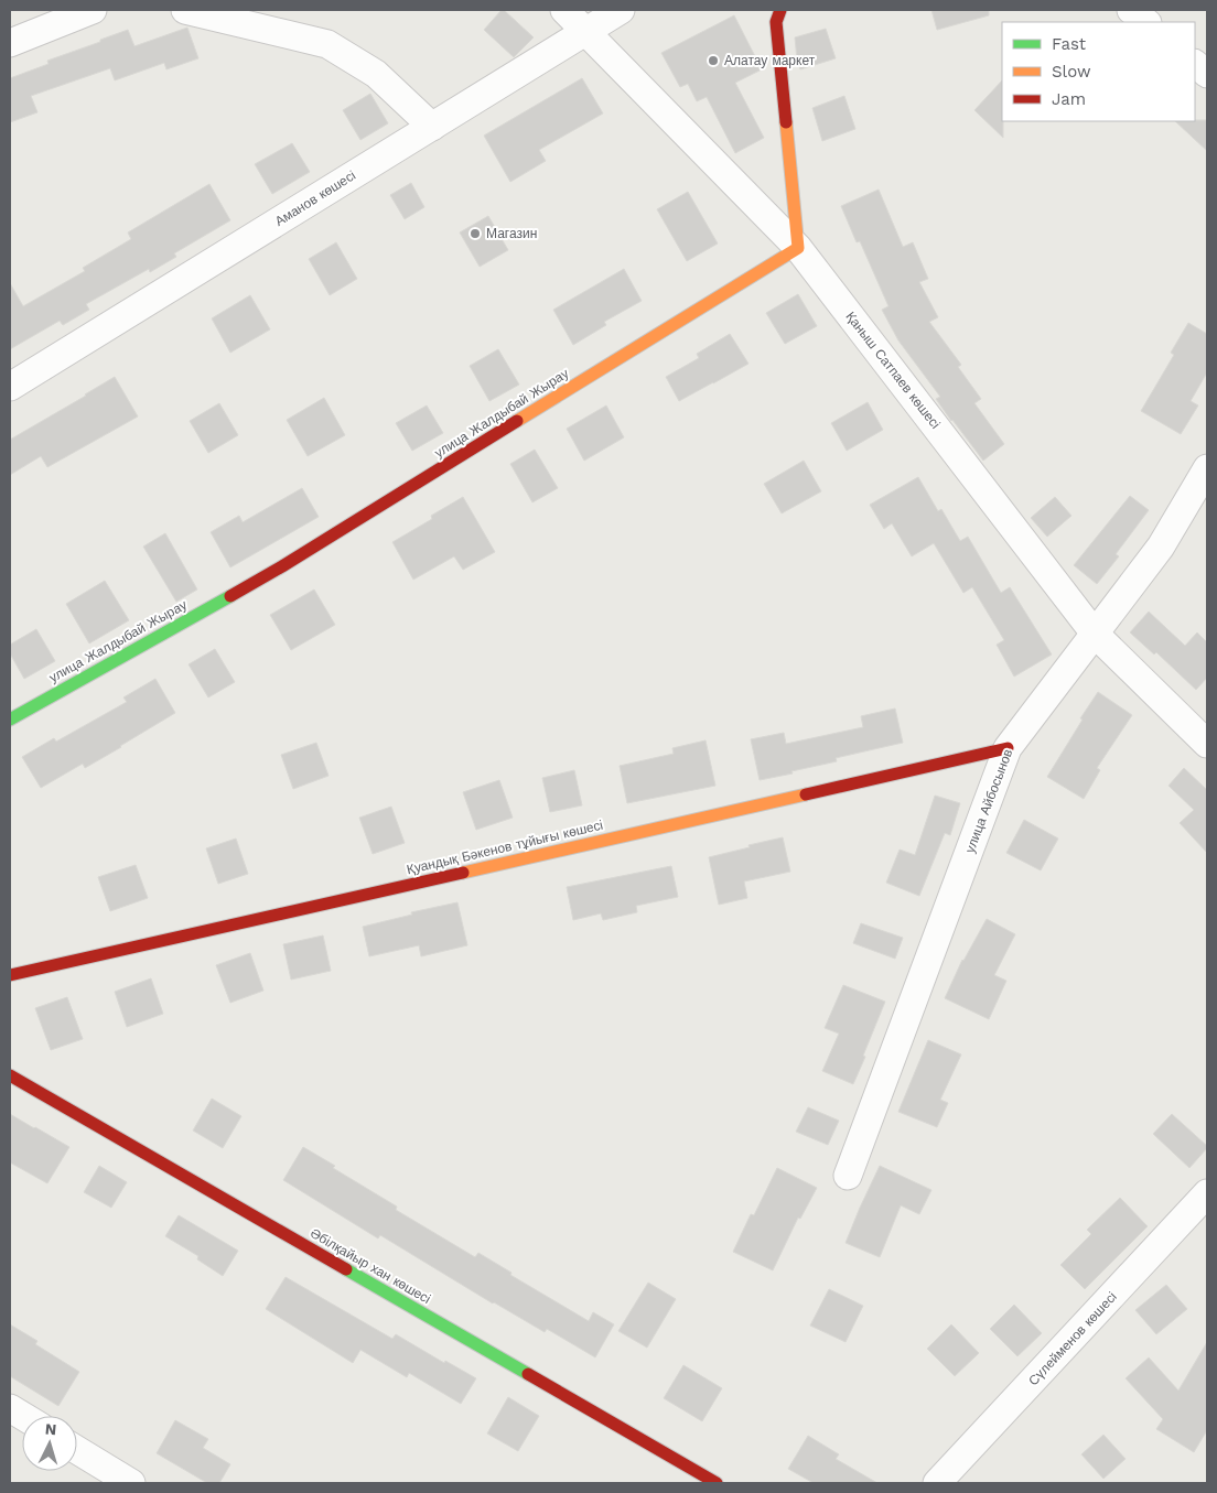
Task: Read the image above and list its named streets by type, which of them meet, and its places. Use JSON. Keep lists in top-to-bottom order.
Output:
{
  "streets": {
    "street": [
      "Аманов көшесі",
      "Қаныш Сатпаев көшесі",
      "улица Жалдыбай Жырау",
      "улица Айбосынов",
      "Қуандық Бәкенов тұйығы көшесі",
      "Әбілқайыр хан көшесі",
      "Сүлейменов көшесі"
    ]
  },
  "crossings": [
    ["Аманов көшесі", "Қаныш Сатпаев көшесі"],
    ["Қаныш Сатпаев көшесі", "улица Жалдыбай Жырау"],
    ["Қаныш Сатпаев көшесі", "улица Айбосынов"],
    ["улица Айбосынов", "Қуандық Бәкенов тұйығы көшесі"]
  ],
  "places": ["Алатау маркет", "Магазин"],
  "legend": ["Fast", "Slow", "Jam"],
  "north": "top"
}
